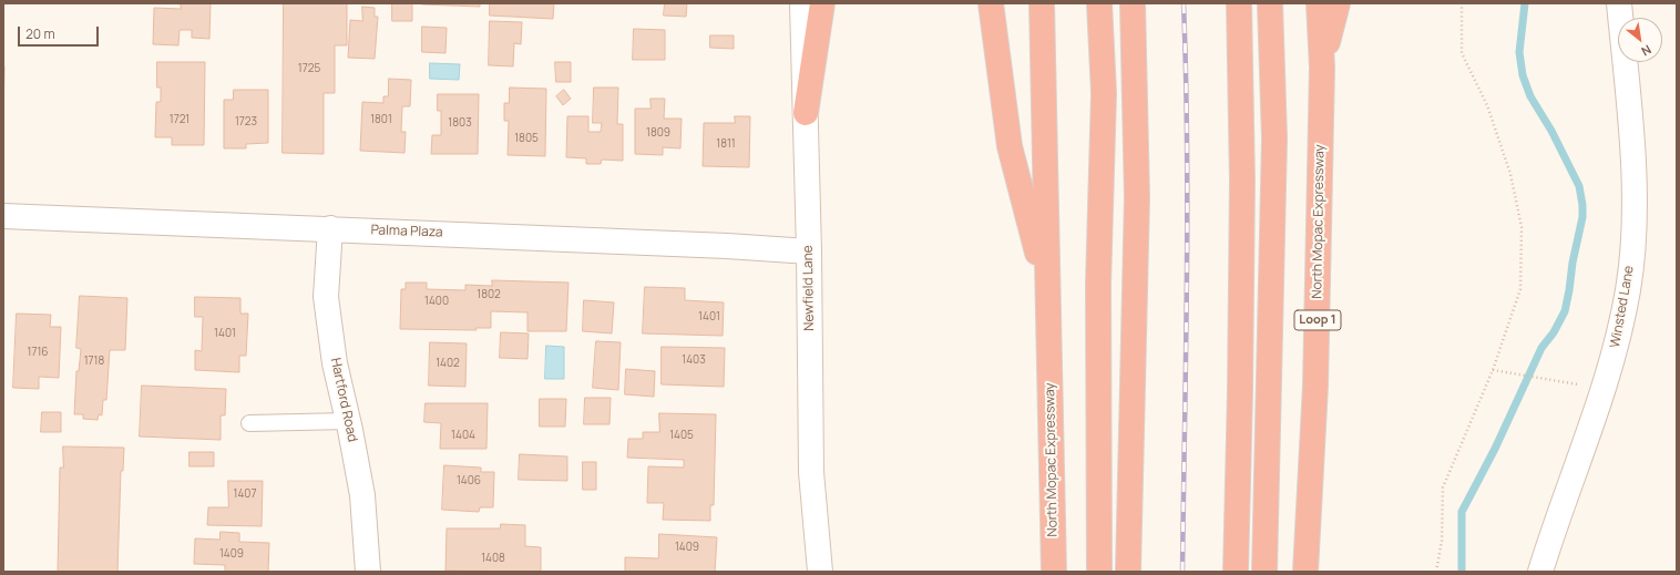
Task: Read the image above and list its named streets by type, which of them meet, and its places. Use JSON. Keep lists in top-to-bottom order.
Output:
{
  "streets": {
    "highway": ["North Mopac Expressway", "Loop 1"],
    "street": [
      "Palma Plaza",
      "Newfield Lane",
      "Winsted Lane",
      "Hartford Road"
    ]
  },
  "crossings": [
    ["Palma Plaza", "Newfield Lane"],
    ["Palma Plaza", "Hartford Road"]
  ],
  "house_numbers": [
    "1725",
    "1721",
    "1801",
    "1723",
    "1803",
    "1809",
    "1805",
    "1811",
    "1802",
    "1400",
    "1401",
    "1401",
    "1716",
    "1403",
    "1718",
    "1402",
    "1404",
    "1405",
    "1406",
    "1407",
    "1409",
    "1409",
    "1408"
  ],
  "scale_bar": "20 m",
  "north": "bottom right"
}
